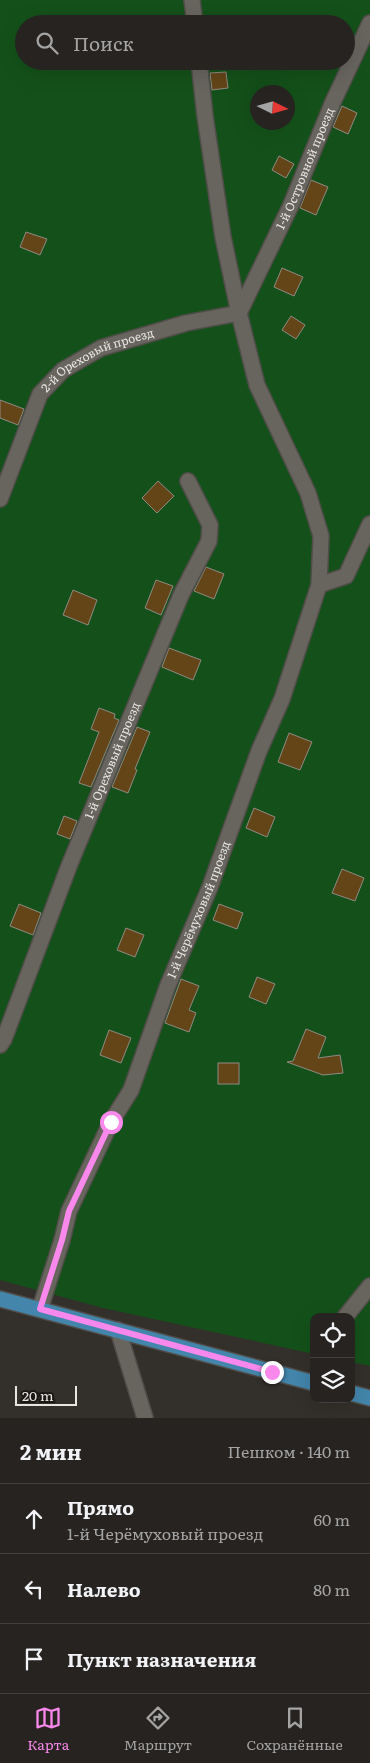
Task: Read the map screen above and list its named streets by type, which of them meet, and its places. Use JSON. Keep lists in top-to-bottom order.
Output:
{
  "streets": {
    "street": [
      "1-й Островной проезд",
      "2-й Ореховый проезд",
      "1-й Ореховый проезд",
      "1-й Черёмуховый проезд"
    ]
  },
  "crossings": [
    ["1-й Островной проезд", "2-й Ореховый проезд"],
    ["1-й Островной проезд", "1-й Черёмуховый проезд"],
    ["2-й Ореховый проезд", "1-й Черёмуховый проезд"]
  ],
  "scale_bar": "20 m",
  "north": "right",
  "page": {
    "search": "Поиск",
    "scale": "20 m",
    "heading": ["2 мин", "Пешком · 140 m"],
    "list": [
      ["Прямо", "1-й Черёмуховый проезд", "60 m"],
      ["Налево", "80 m"],
      "Пункт назначения"
    ],
    "nav": ["Карта", "Маршрут", "Сохранённые"]
  }
}
